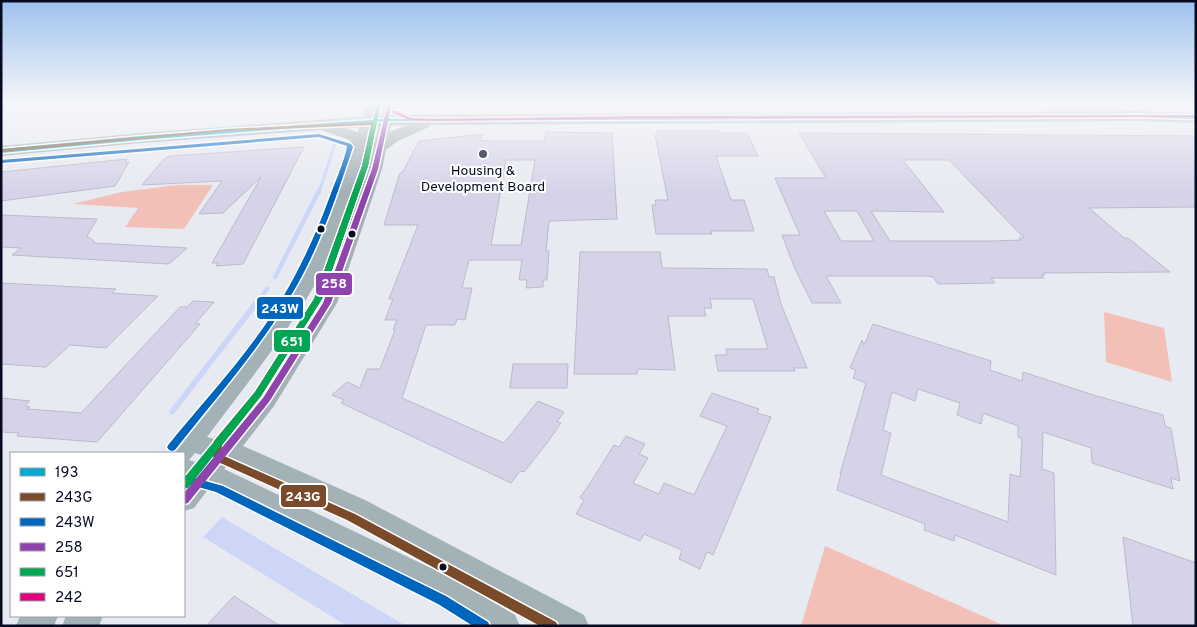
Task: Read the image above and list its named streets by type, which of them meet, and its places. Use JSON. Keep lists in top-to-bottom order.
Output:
{
  "places": ["Housing & Development Board"],
  "lines": [
    "transit line 193",
    "transit line 243G",
    "transit line 258",
    "transit line 651",
    "transit line 243W"
  ],
  "legend": [
    "193",
    "243G",
    "243W",
    "258",
    "651",
    "242"
  ]
}
